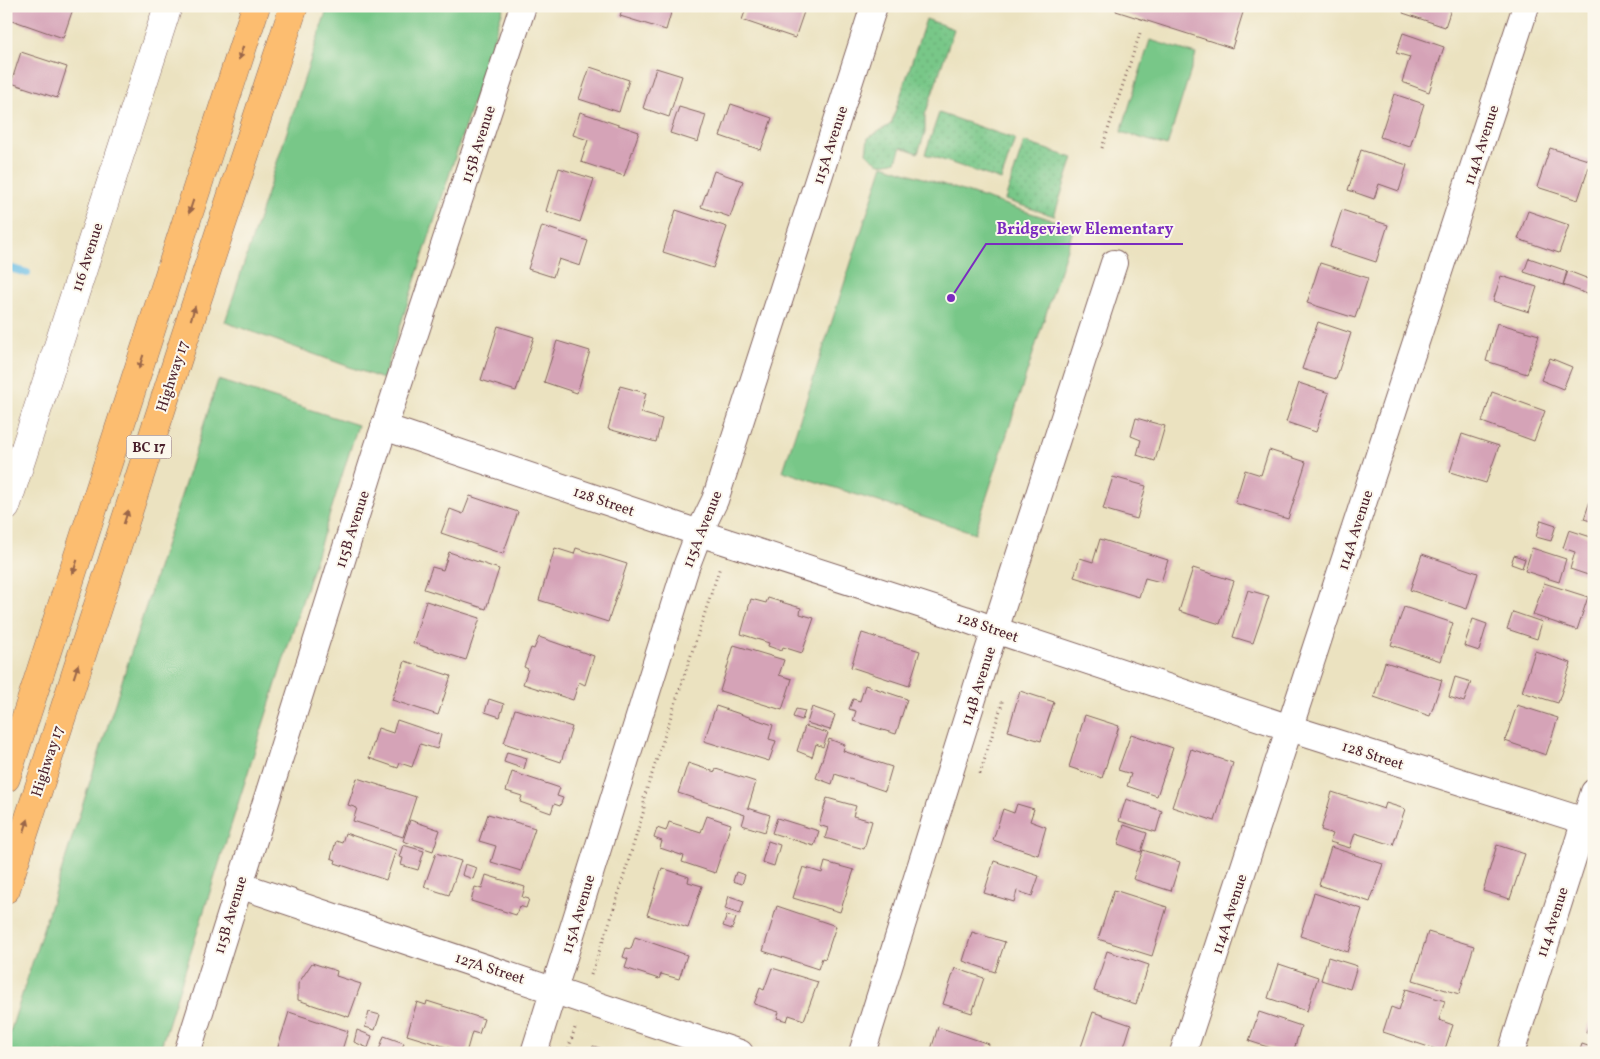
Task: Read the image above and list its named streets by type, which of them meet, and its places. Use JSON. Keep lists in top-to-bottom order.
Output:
{
  "streets": {
    "highway": ["Highway 17", "BC 17"],
    "street": [
      "115B Avenue",
      "115A Avenue",
      "114A Avenue",
      "116 Avenue",
      "128 Street",
      "114B Avenue",
      "114 Avenue",
      "127A Street"
    ]
  },
  "crossings": [
    ["115B Avenue", "128 Street"],
    ["115B Avenue", "127A Street"],
    ["115A Avenue", "128 Street"],
    ["115A Avenue", "127A Street"],
    ["114A Avenue", "128 Street"],
    ["128 Street", "114B Avenue"],
    ["128 Street", "114 Avenue"]
  ],
  "places": ["Bridgeview Elementary"]
}
